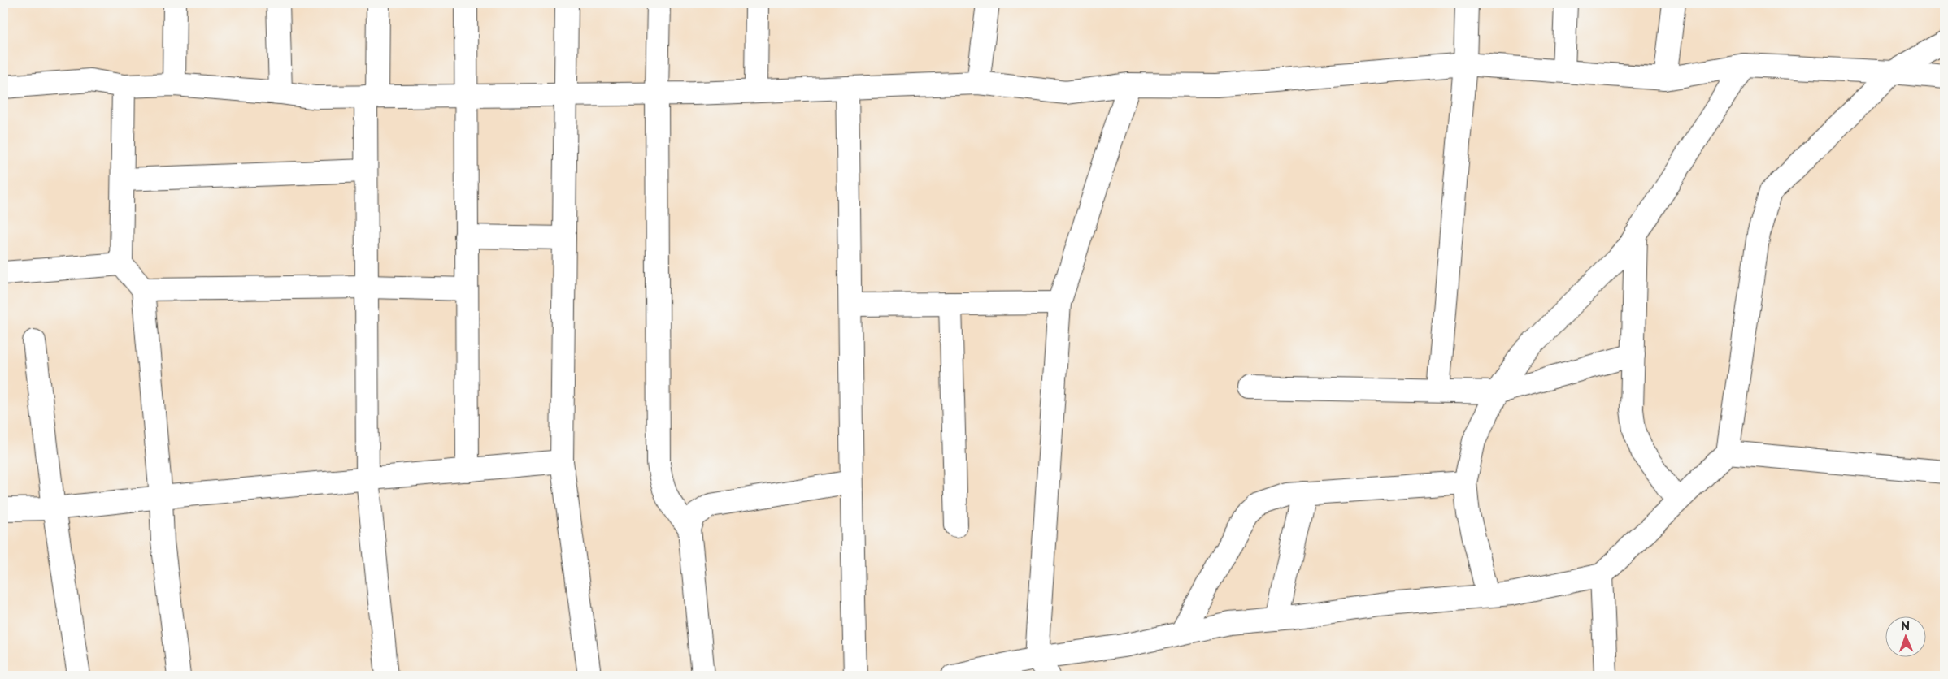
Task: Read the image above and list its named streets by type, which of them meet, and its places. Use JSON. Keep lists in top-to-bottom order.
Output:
{
  "north": "top"
}
